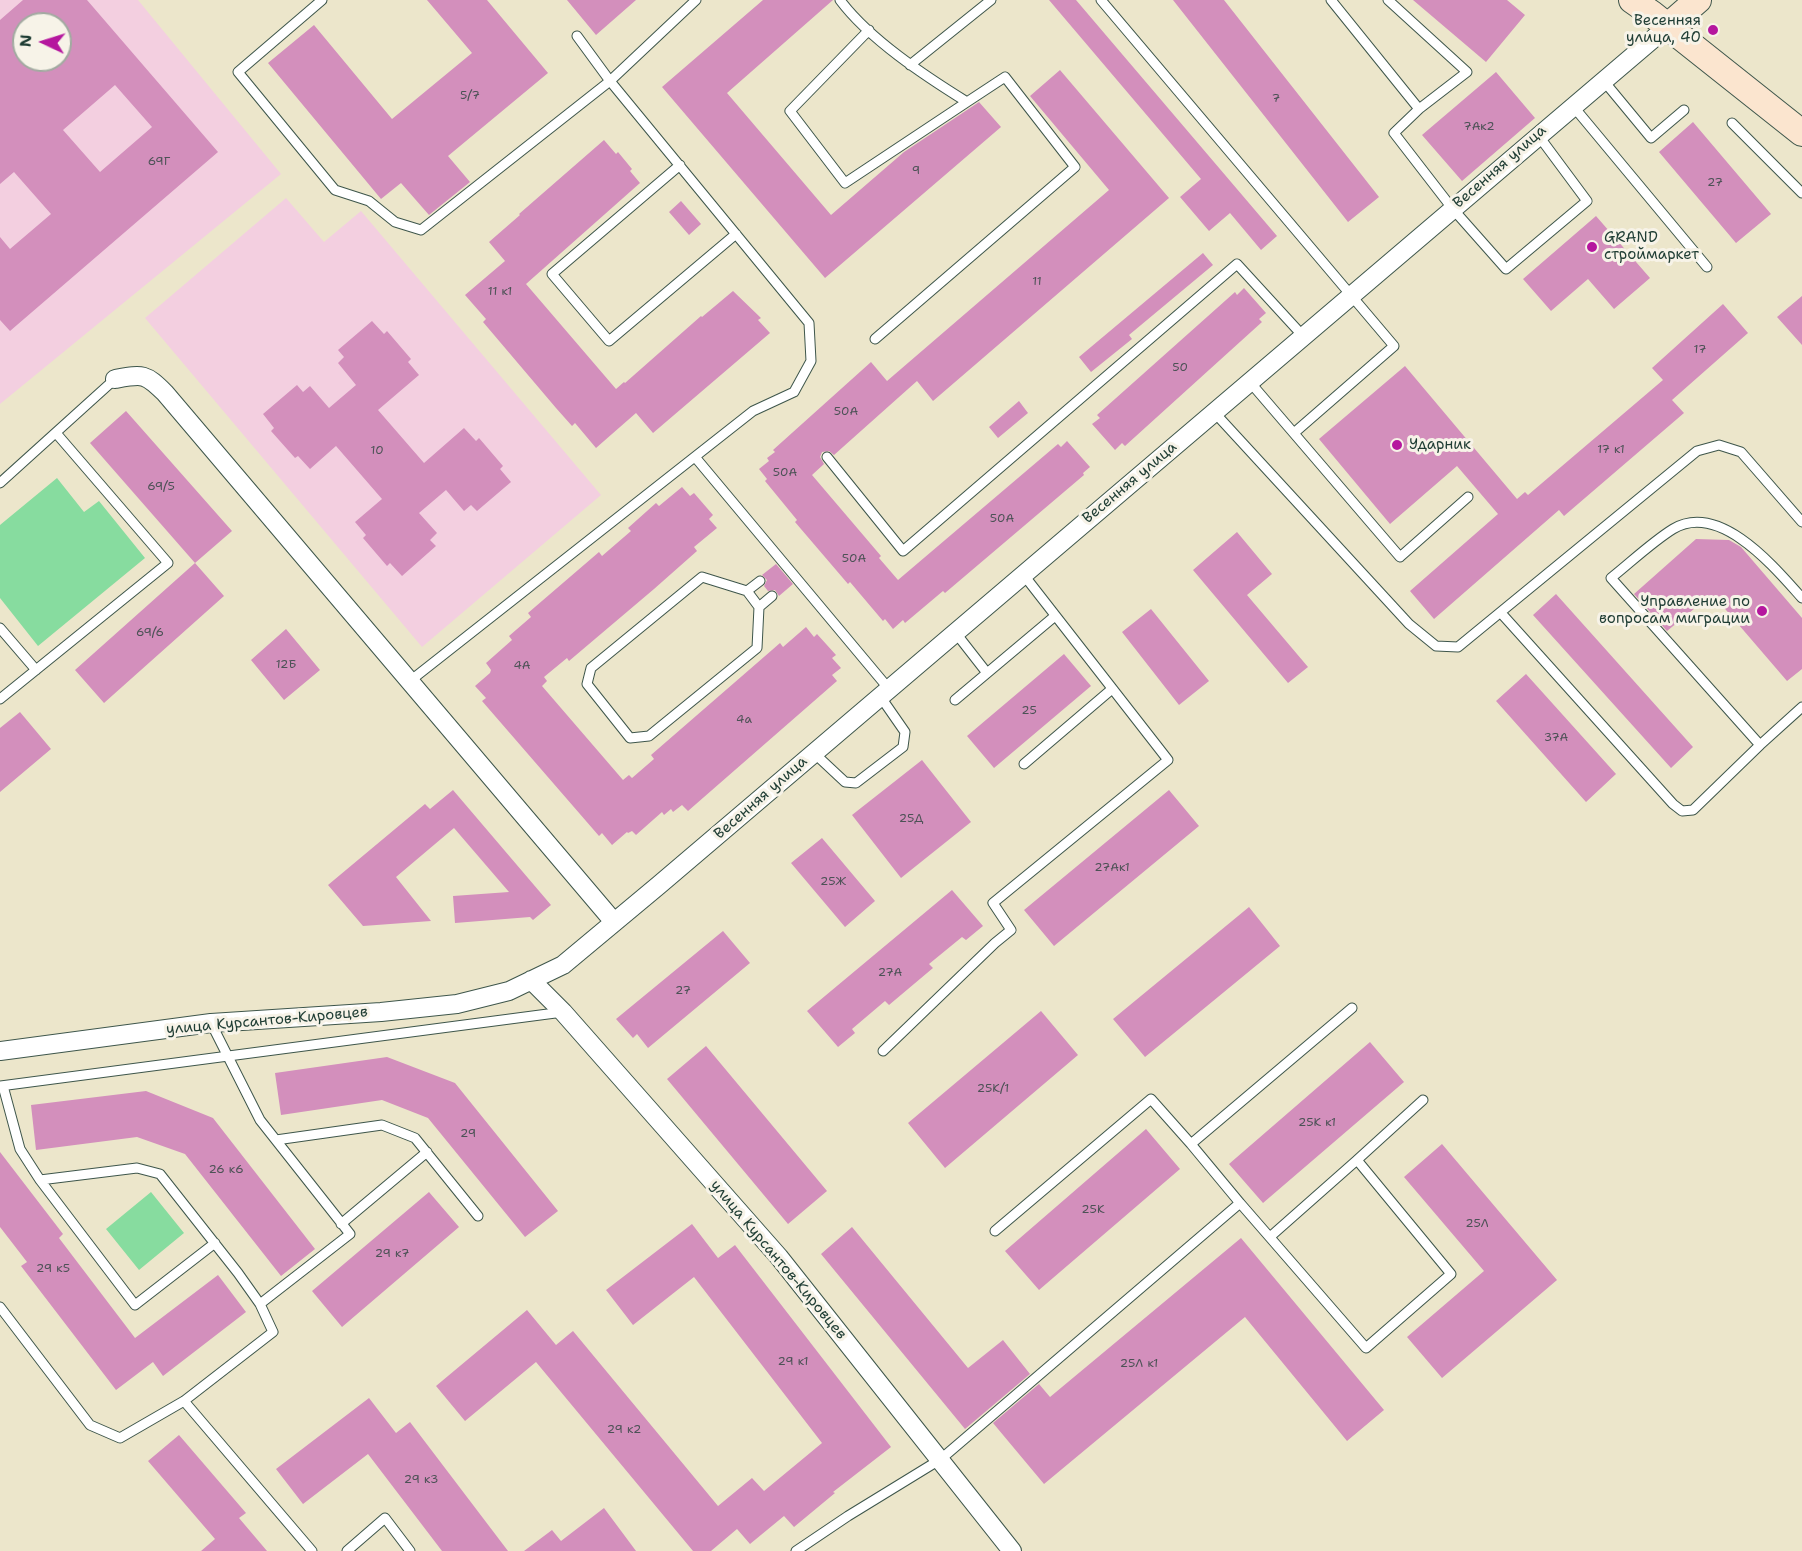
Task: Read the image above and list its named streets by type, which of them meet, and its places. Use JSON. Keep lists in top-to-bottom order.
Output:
{
  "streets": {
    "street": ["Весенняя улица", "улица Курсантов-Кировцев"]
  },
  "crossings": [
    ["Весенняя улица", "улица Курсантов-Кировцев"]
  ],
  "places": [
    "Весенняя улица, 40",
    "GRAND строймаркет",
    "Ударник",
    "Управление по вопросам миграции"
  ],
  "house_numbers": [
    "5/7",
    "7",
    "7Ак2",
    "69Г",
    "9",
    "27",
    "11",
    "11 к1",
    "17",
    "50",
    "50А",
    "17 к1",
    "10",
    "50А",
    "69/5",
    "50А",
    "50А",
    "69/6",
    "12Б",
    "4А",
    "25",
    "4а",
    "37А",
    "25Д",
    "27Ак1",
    "25Ж",
    "27А",
    "27",
    "25К/1",
    "25К к1",
    "29",
    "26 к6",
    "25К",
    "25Л",
    "29 к7",
    "29 к5",
    "29 к1",
    "25Л к1",
    "29 к2",
    "29 к3"
  ],
  "north": "left"
}
